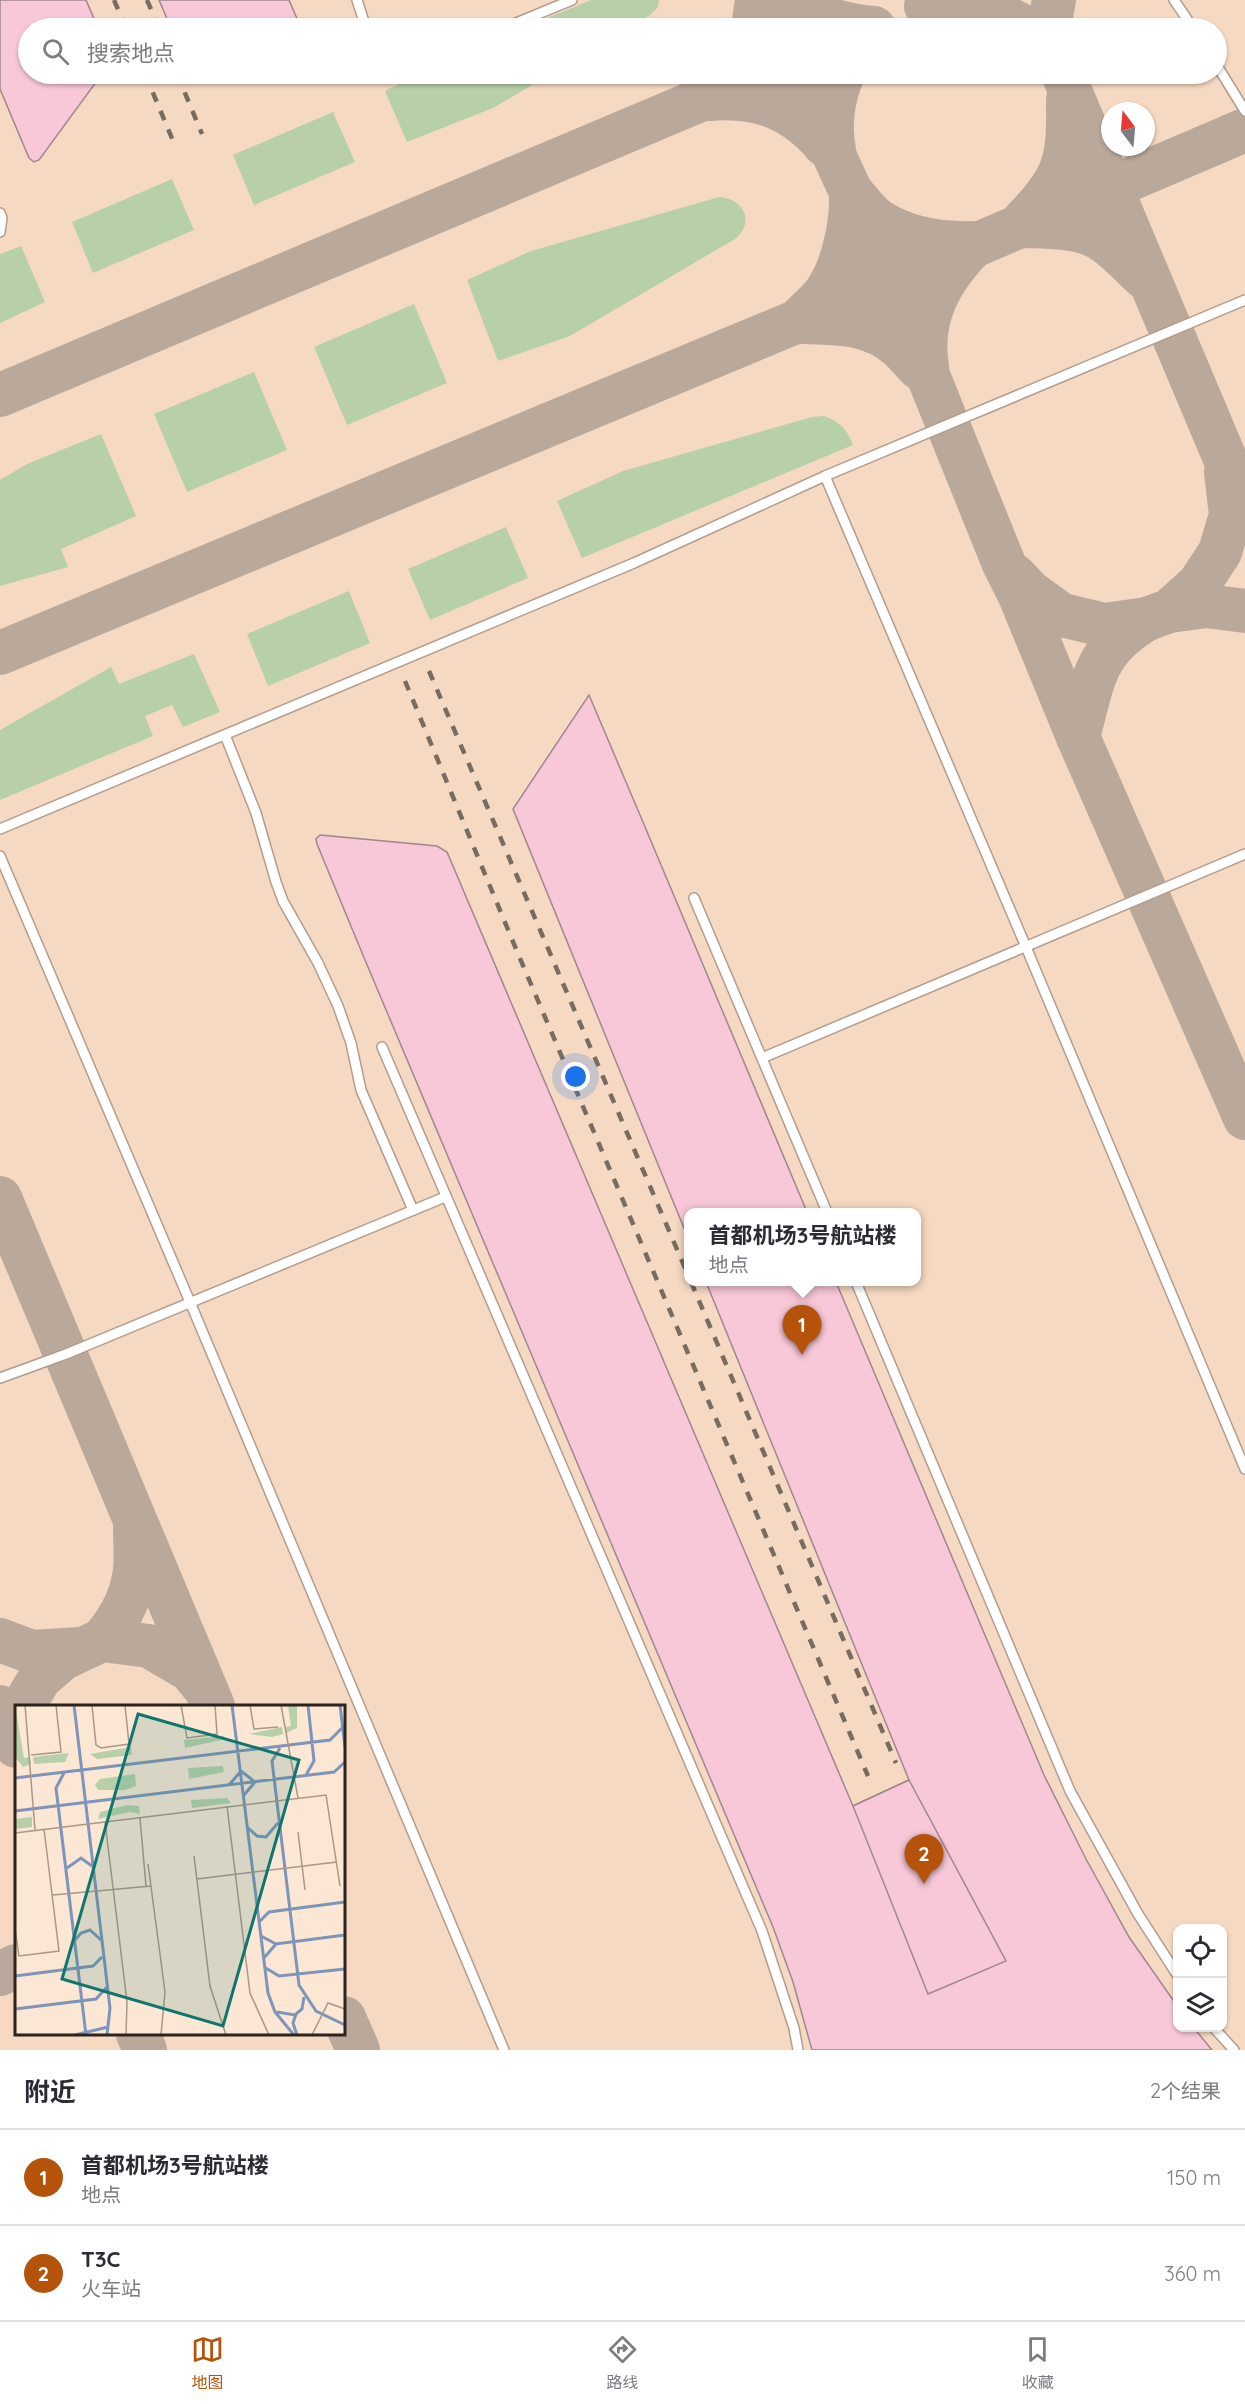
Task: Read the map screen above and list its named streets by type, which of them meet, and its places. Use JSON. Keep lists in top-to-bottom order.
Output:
{
  "north": "top",
  "page": {
    "search": "搜索地点",
    "popup": ["首都机场3号航站楼", "地点"],
    "pins": ["1", "2"],
    "heading": ["附近", "2个结果"],
    "list": [
      {
        "mark": "1",
        "name": "首都机场3号航站楼",
        "note": "地点",
        "value": "150 m"
      },
      {
        "mark": "2",
        "name": "T3C",
        "note": "火车站",
        "value": "360 m"
      }
    ],
    "nav": ["地图", "路线", "收藏"]
  }
}
